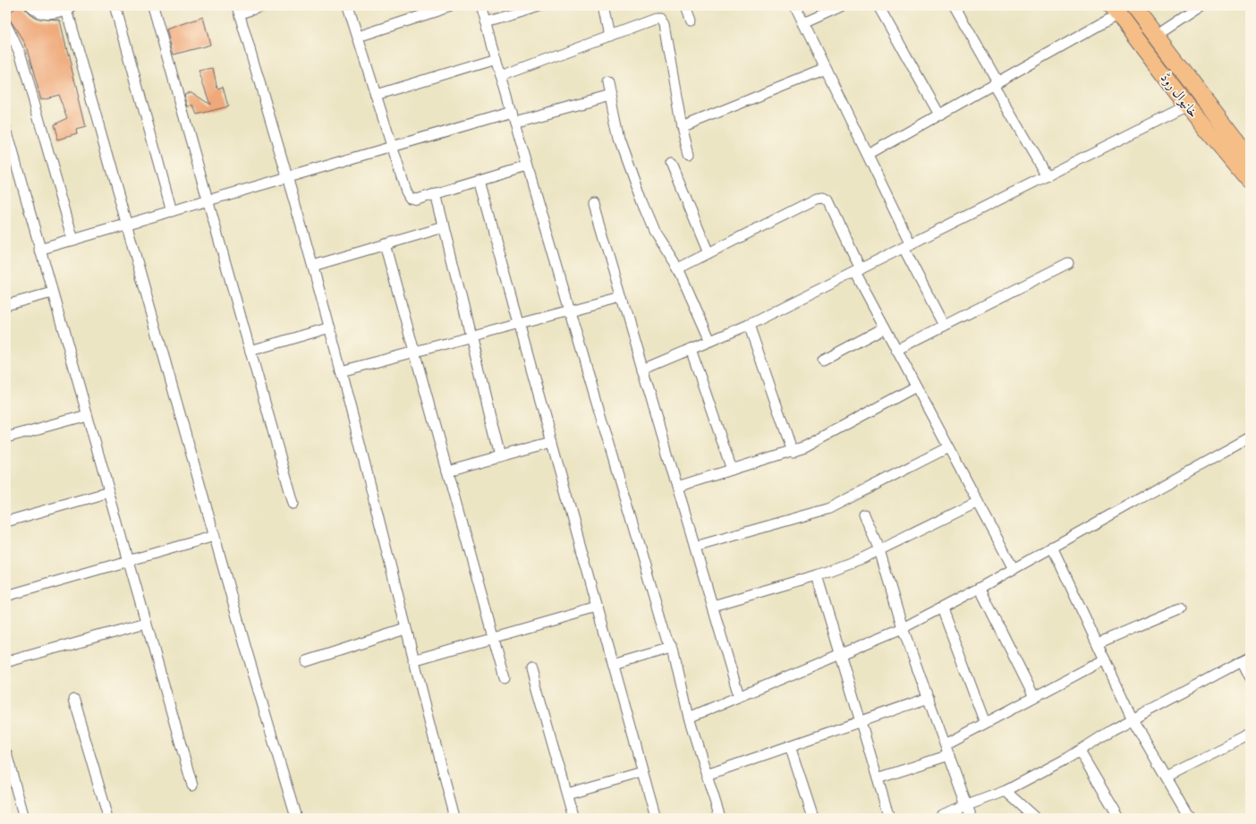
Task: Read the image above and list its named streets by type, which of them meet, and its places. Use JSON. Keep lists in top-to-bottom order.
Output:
{
  "streets": {
    "main road": ["خانیوال روڈ"]
  }
}
